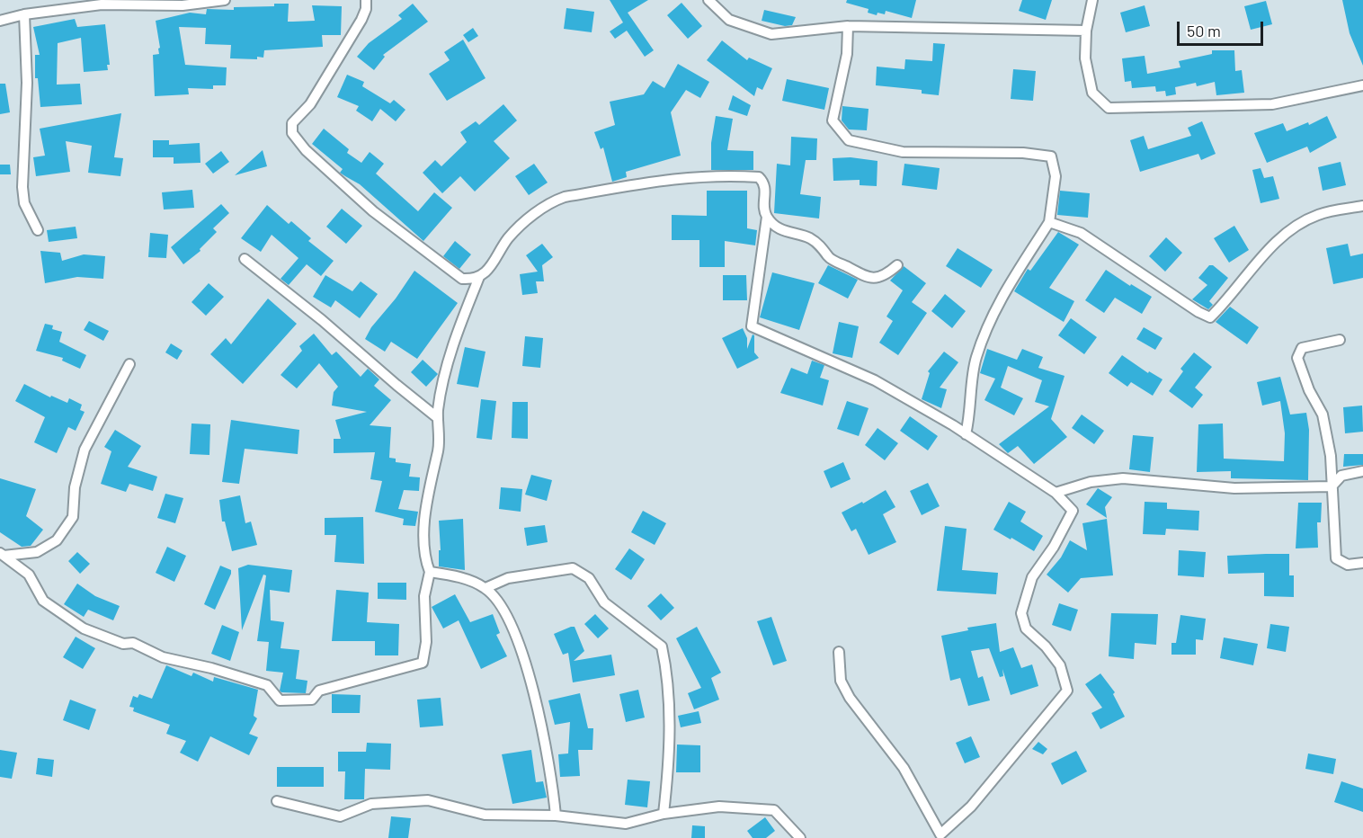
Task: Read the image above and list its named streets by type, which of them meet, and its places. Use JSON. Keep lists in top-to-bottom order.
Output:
{
  "scale_bar": "50 m"
}
